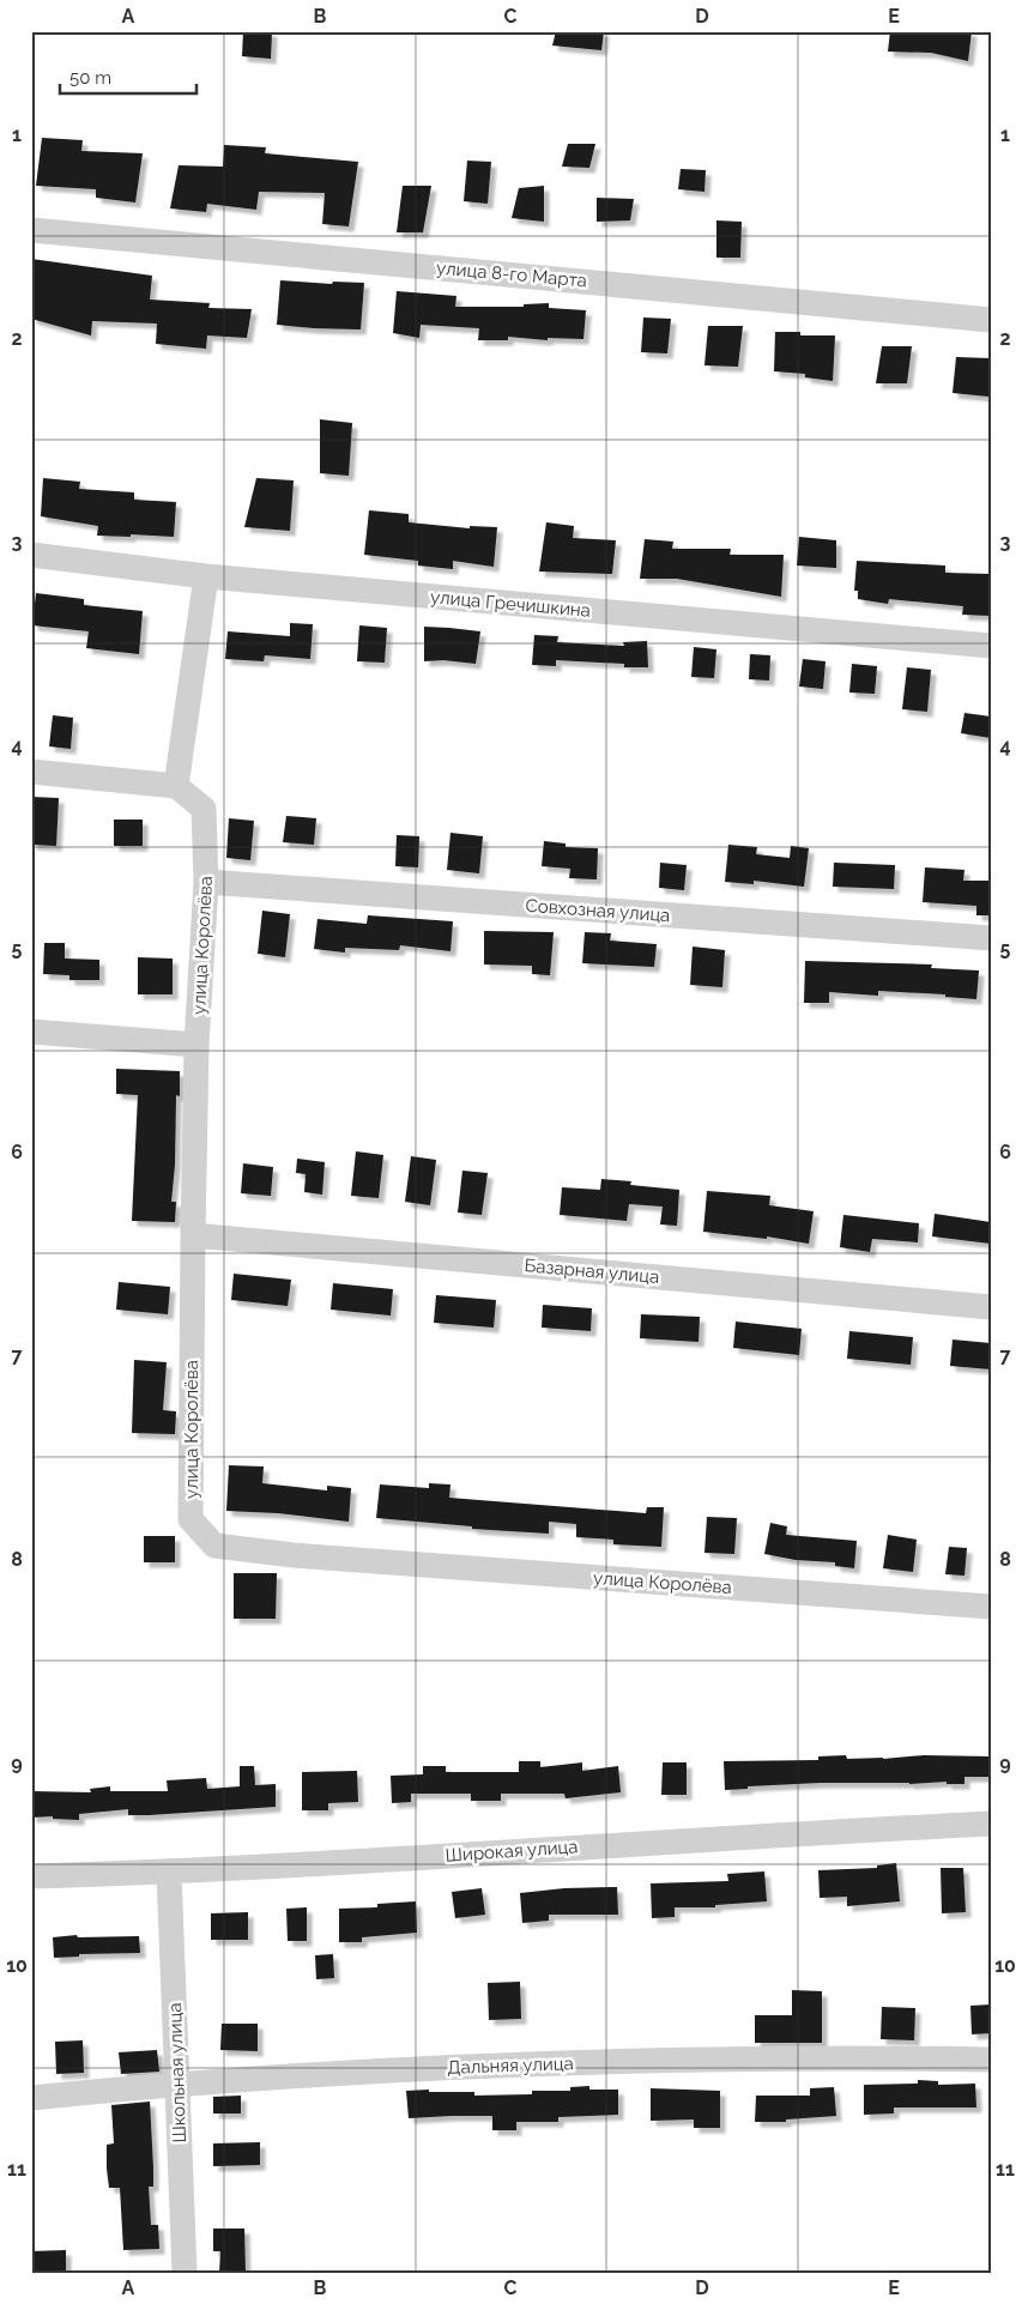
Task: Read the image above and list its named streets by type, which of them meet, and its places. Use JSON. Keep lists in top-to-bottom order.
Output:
{
  "streets": {
    "street": [
      "улица 8-го Марта",
      "улица Гречишкина",
      "Совхозная улица",
      "улица Королёва",
      "Базарная улица",
      "Широкая улица",
      "Дальняя улица",
      "Школьная улица"
    ]
  },
  "crossings": [
    ["Совхозная улица", "улица Королёва"],
    ["улица Королёва", "Базарная улица"],
    ["Широкая улица", "Школьная улица"],
    ["Дальняя улица", "Школьная улица"]
  ],
  "scale_bar": "50 m",
  "grid": {
    "columns": [
      "A",
      "B",
      "C",
      "D",
      "E"
    ],
    "rows": [
      "1",
      "2",
      "3",
      "4",
      "5",
      "6",
      "7",
      "8",
      "9",
      "10",
      "11"
    ]
  }
}
